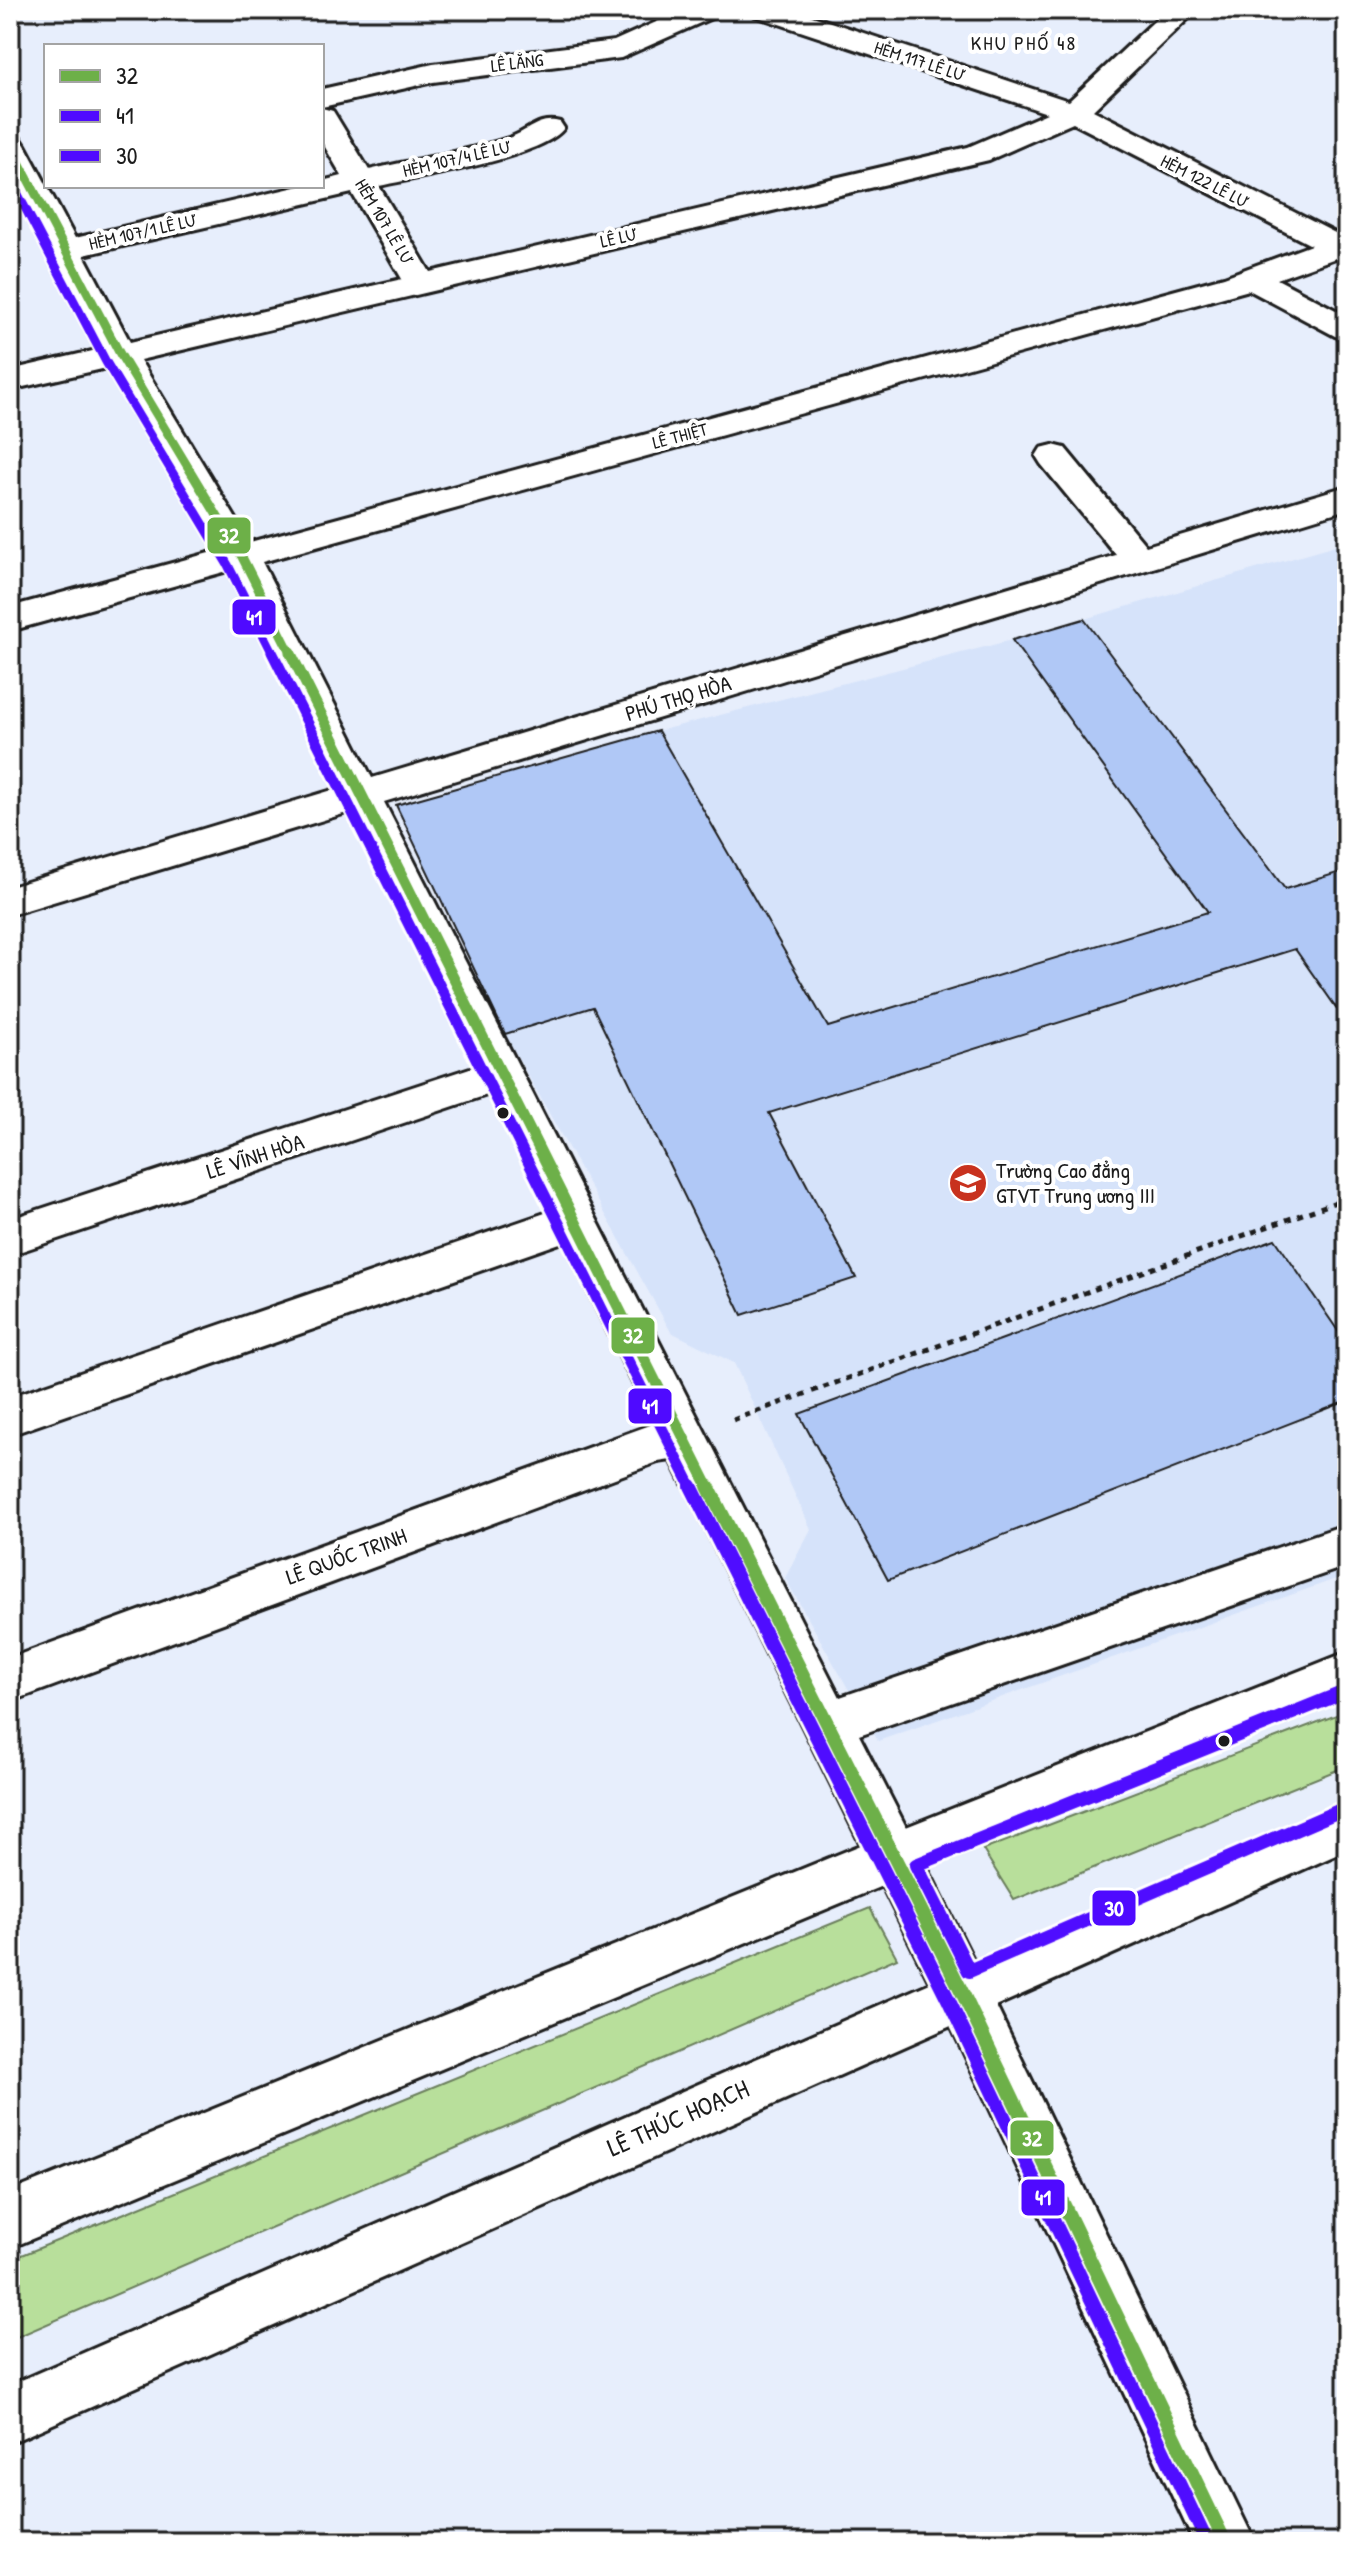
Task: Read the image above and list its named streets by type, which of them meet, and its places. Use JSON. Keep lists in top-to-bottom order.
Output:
{
  "streets": {
    "street": [
      "HẺM 117 LÊ LƯ",
      "LÊ LĂNG",
      "HẺM 107/4 LÊ LƯ",
      "HẺM 122 LÊ LƯ",
      "HẺM 107 LÊ LƯ",
      "HẺM 107/1 LÊ LƯ",
      "LÊ LƯ",
      "LÊ THIỆT",
      "PHÚ THỌ HÒA",
      "LÊ VĨNH HÒA",
      "LÊ QUỐC TRINH",
      "LÊ THÚC HOẠCH"
    ]
  },
  "crossings": [
    ["HẺM 117 LÊ LƯ", "HẺM 122 LÊ LƯ"],
    ["HẺM 117 LÊ LƯ", "LÊ LƯ"],
    ["HẺM 107/4 LÊ LƯ", "HẺM 107 LÊ LƯ"],
    ["HẺM 107/4 LÊ LƯ", "HẺM 107/1 LÊ LƯ"],
    ["HẺM 122 LÊ LƯ", "LÊ LƯ"],
    ["HẺM 122 LÊ LƯ", "LÊ THIỆT"],
    ["HẺM 107 LÊ LƯ", "HẺM 107/1 LÊ LƯ"],
    ["HẺM 107 LÊ LƯ", "LÊ LƯ"]
  ],
  "districts": ["KHU PHỐ 48"],
  "places": {
    "school or university": ["Trường Cao đẳng GTVT Trung ương III"]
  },
  "lines": ["transit line 32", "transit line 41", "transit line 30"],
  "legend": ["32", "41", "30"]
}
